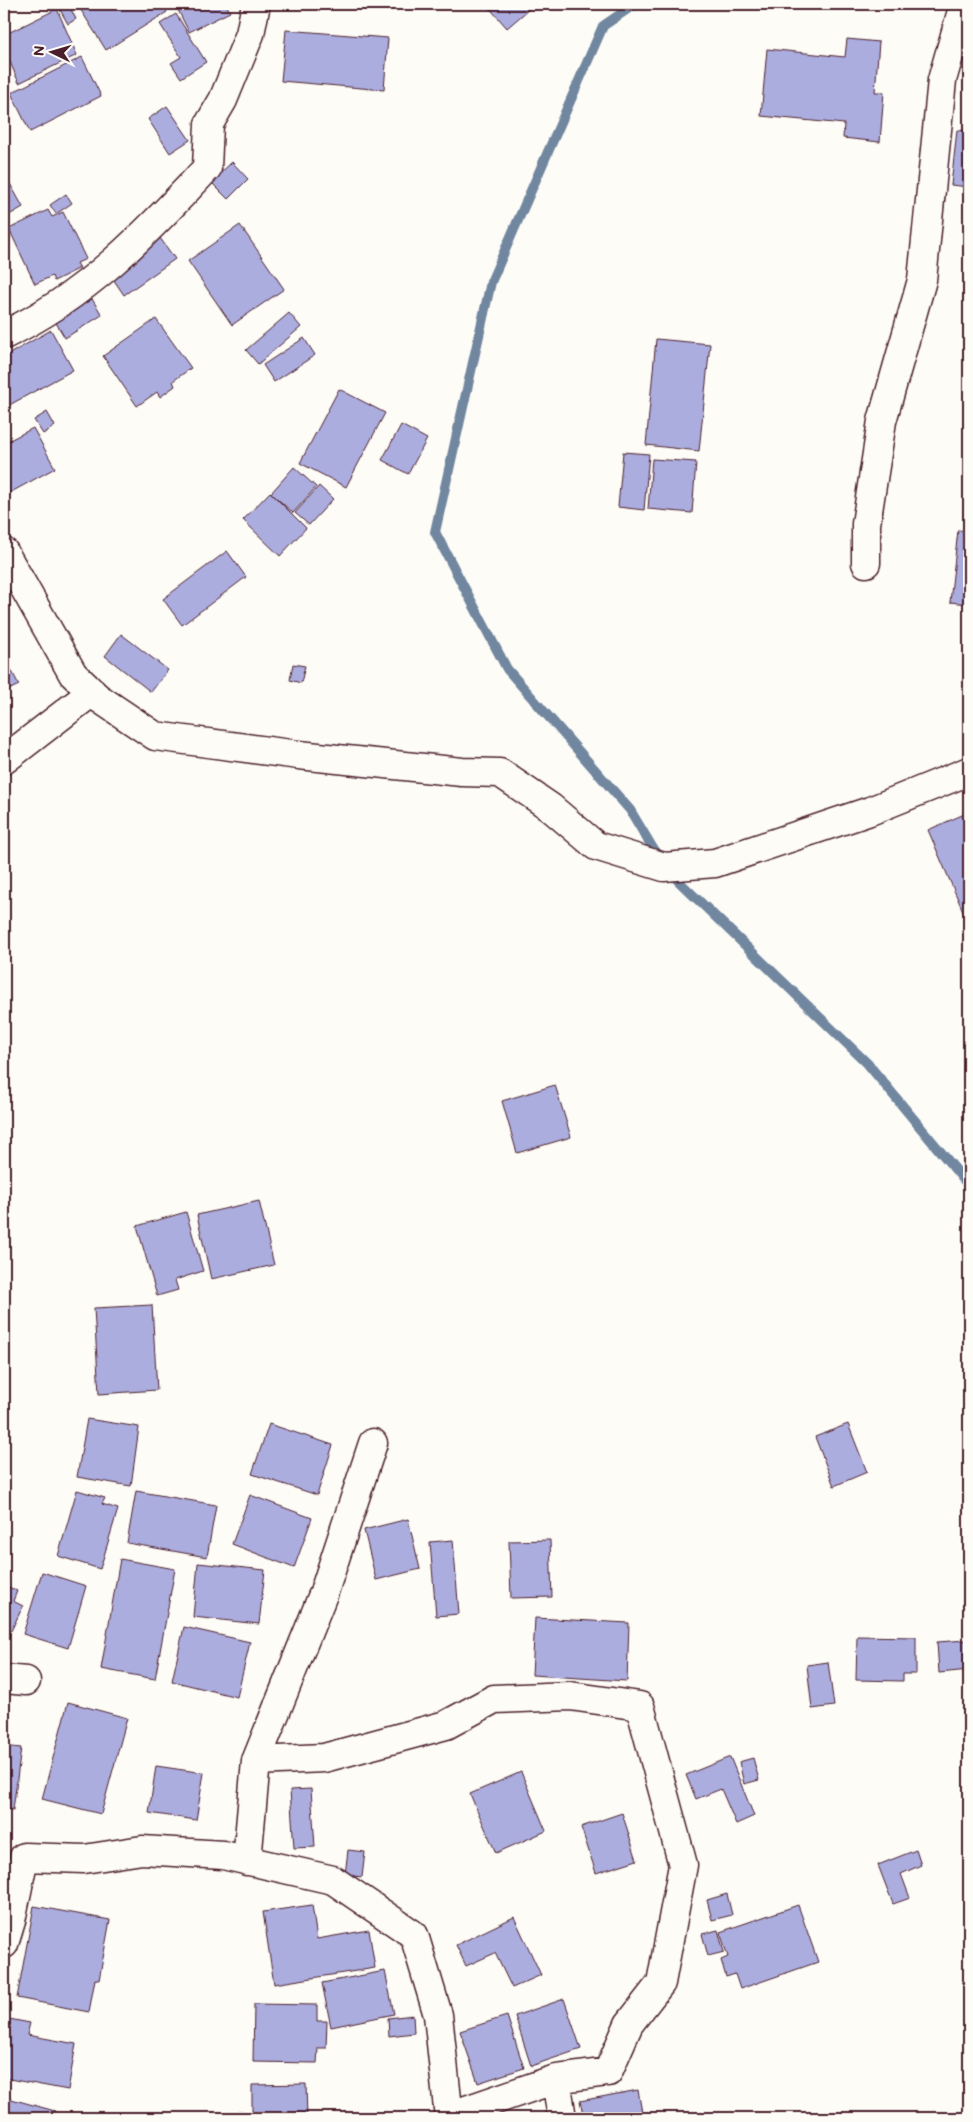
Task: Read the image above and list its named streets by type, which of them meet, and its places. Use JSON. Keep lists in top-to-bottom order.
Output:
{
  "north": "left"
}
